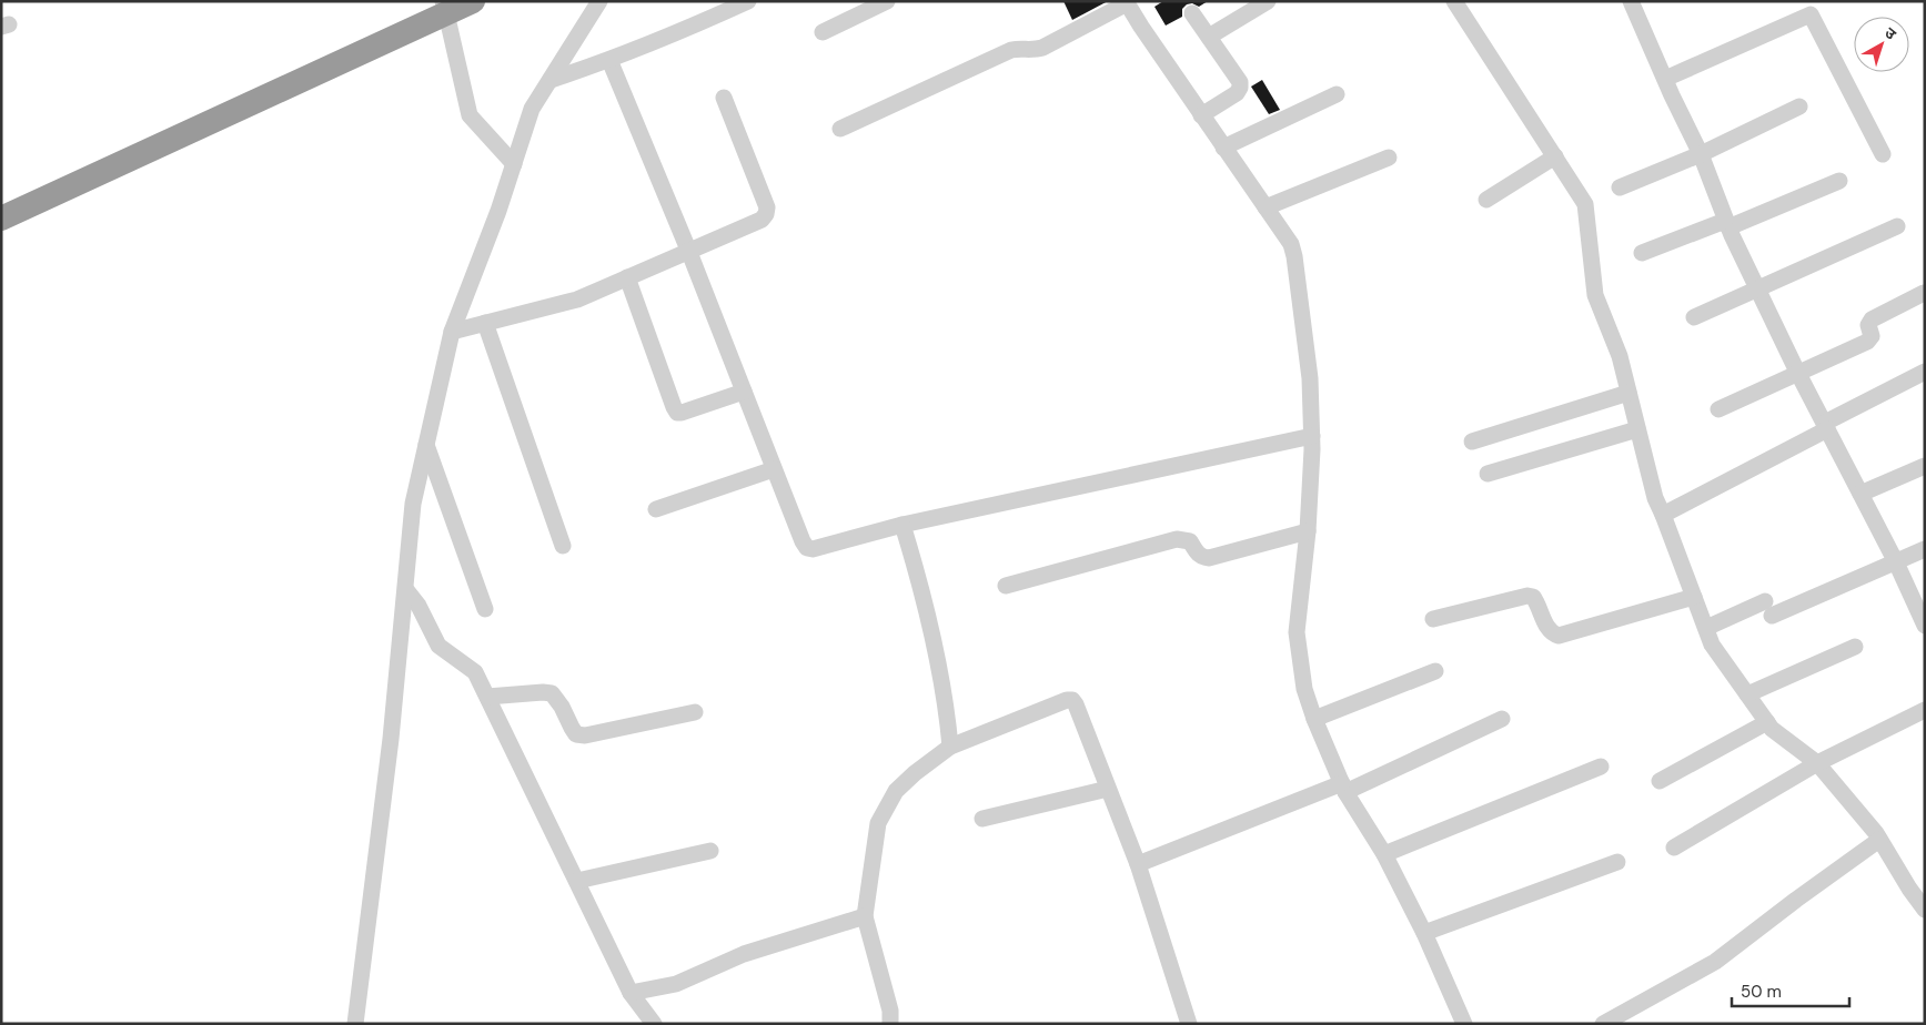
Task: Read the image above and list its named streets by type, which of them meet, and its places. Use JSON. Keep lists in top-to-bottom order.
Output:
{
  "scale_bar": "50 m",
  "north": "top right"
}
